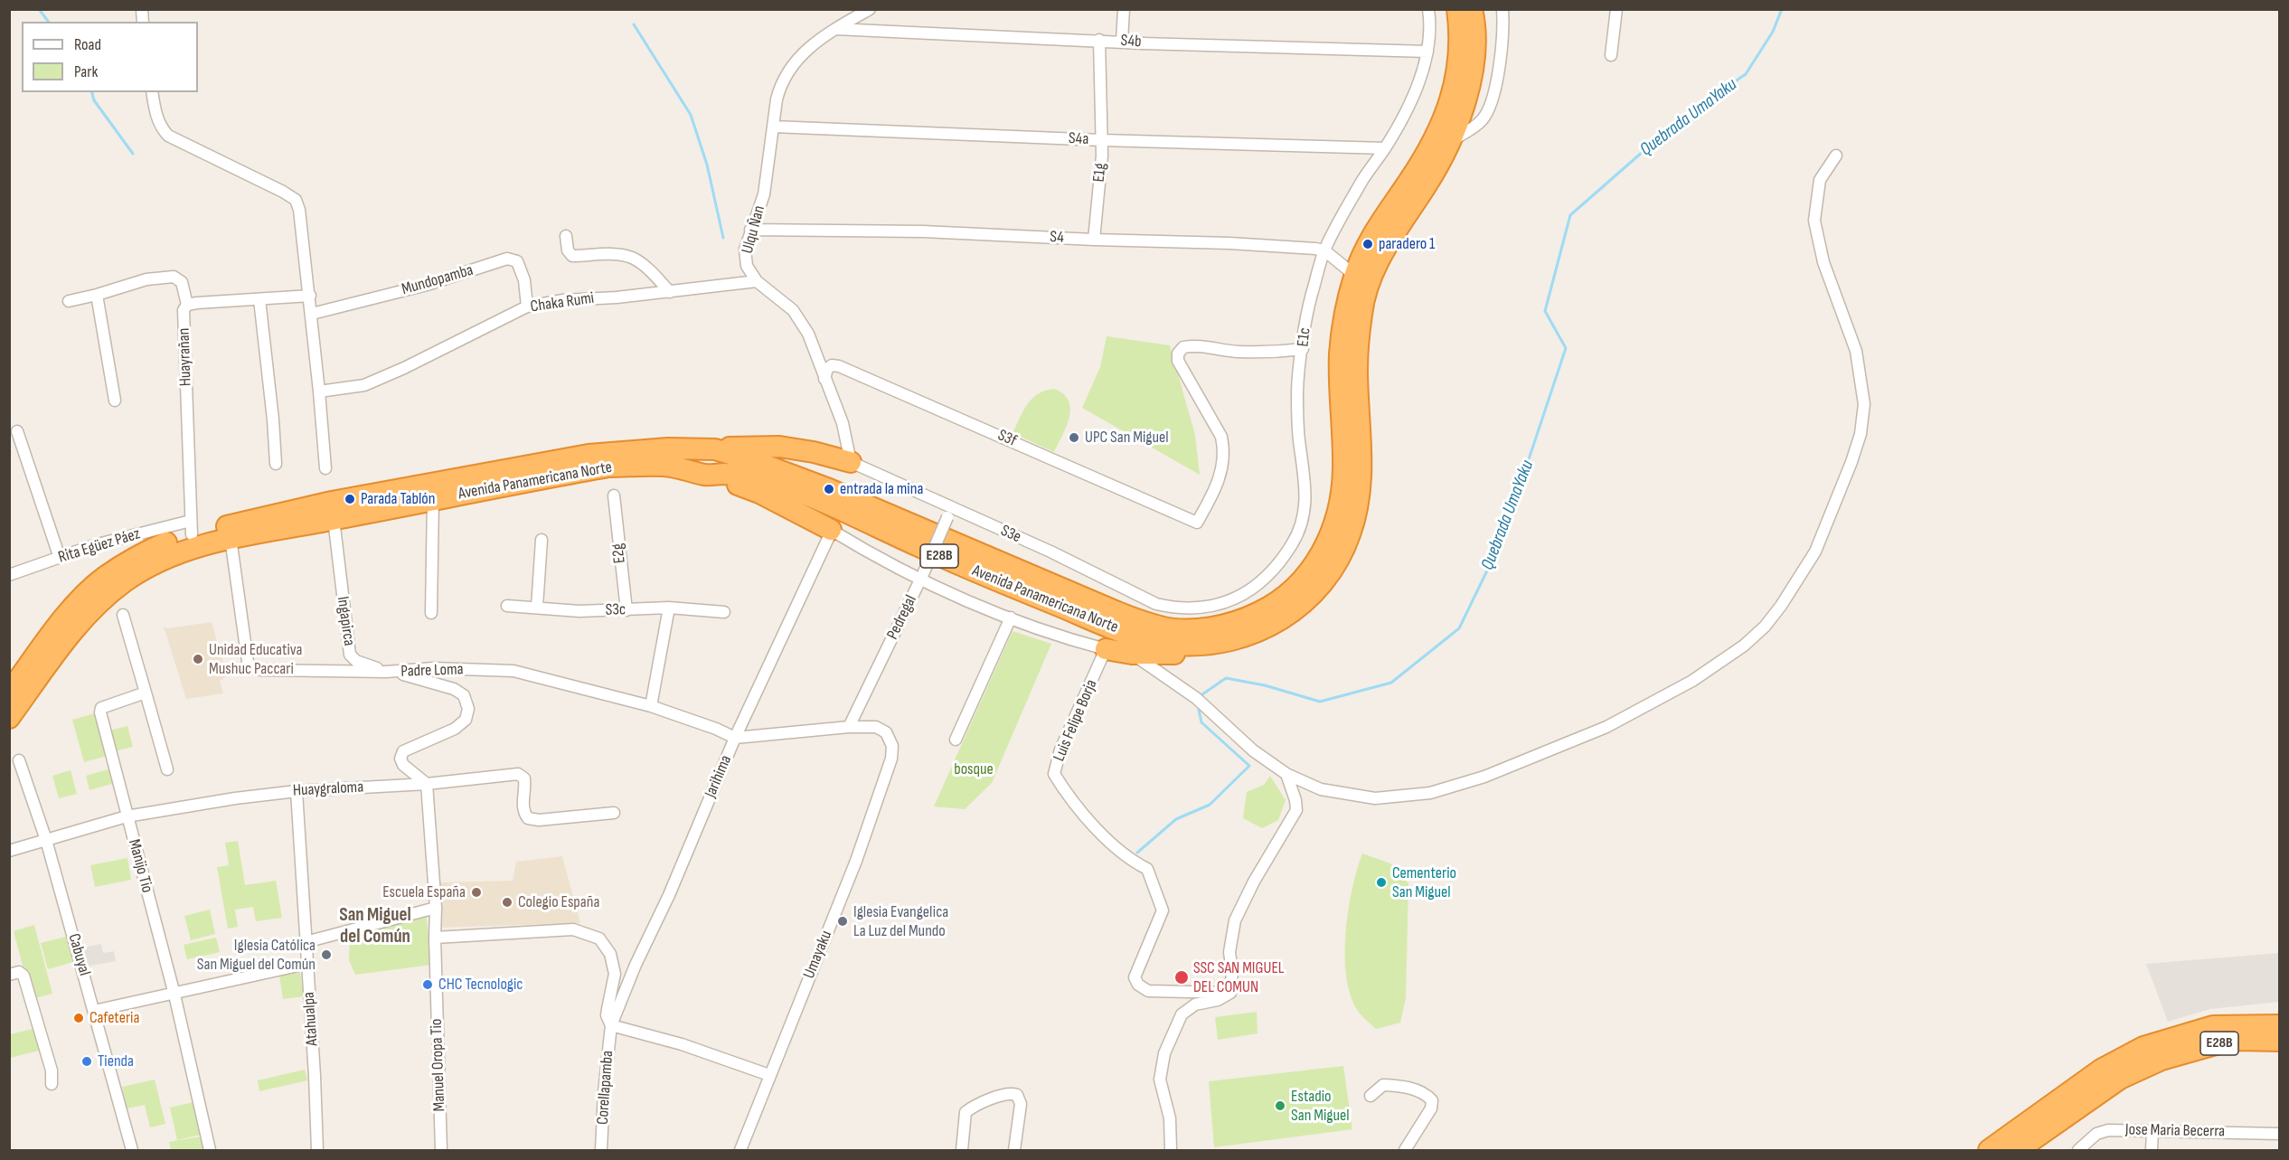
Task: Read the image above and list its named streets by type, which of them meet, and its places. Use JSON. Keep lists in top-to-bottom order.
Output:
{
  "streets": {
    "highway": ["Avenida Panamericana Norte", "E28B"],
    "street": [
      "S4b",
      "S4a",
      "E1g",
      "Ulqu Ñan",
      "S4",
      "Mundopamba",
      "Chaka Rumi",
      "E1c",
      "Huayrañan",
      "S3f",
      "S3e",
      "Rita Egüez Páez",
      "E2g",
      "S3c",
      "Pedregal",
      "Ingapirca",
      "Padre Loma",
      "Luis Felipe Borja",
      "Jarihima",
      "Huaygraloma",
      "Manijo Tio",
      "Cabuyal",
      "Umayaku",
      "Atahualpa",
      "Manuel Oropa Tio",
      "Corellapamba",
      "Jose Maria Becerra"
    ]
  },
  "crossings": [
    ["S4b", "E1g"],
    ["S4b", "Ulqu Ñan"],
    ["S4b", "E1c"],
    ["S4a", "E1g"],
    ["S4a", "Ulqu Ñan"],
    ["S4a", "E1c"],
    ["E1g", "S4"],
    ["Ulqu Ñan", "S4"],
    ["Ulqu Ñan", "Chaka Rumi"],
    ["Ulqu Ñan", "S3f"],
    ["Ulqu Ñan", "S3e"],
    ["S4", "E1c"],
    ["Mundopamba", "Chaka Rumi"],
    ["E1c", "S3f"],
    ["E1c", "S3e"],
    ["Huayrañan", "Avenida Panamericana Norte"],
    ["Huayrañan", "Rita Egüez Páez"],
    ["Avenida Panamericana Norte", "Rita Egüez Páez"],
    ["Avenida Panamericana Norte", "Ingapirca"],
    ["Avenida Panamericana Norte", "Padre Loma"],
    ["S3e", "Pedregal"],
    ["E2g", "S3c"],
    ["Pedregal", "Umayaku"],
    ["Ingapirca", "Padre Loma"],
    ["Ingapirca", "Huaygraloma"],
    ["Ingapirca", "Manuel Oropa Tio"],
    ["Padre Loma", "Jarihima"],
    ["Jarihima", "Corellapamba"],
    ["Huaygraloma", "Manijo Tio"],
    ["Huaygraloma", "Cabuyal"],
    ["Huaygraloma", "Atahualpa"],
    ["Huaygraloma", "Manuel Oropa Tio"]
  ],
  "districts": ["San Miguel del Común"],
  "water": ["Quebrada UmaYaku"],
  "parks": ["bosque"],
  "places": [
    "paradero 1",
    "UPC San Miguel",
    "entrada la mina",
    "Parada Tablón",
    "Unidad Educativa Mushuc Paccari",
    "Cementerio San Miguel",
    "Escuela España",
    "Colegio España",
    "Iglesia Evangelica La Luz del Mundo",
    "Iglesia Católica San Miguel del Común",
    "SSC SAN MIGUEL DEL COMUN",
    "CHC Tecnologic",
    "Cafeteria",
    "Tienda",
    "Estadio San Miguel"
  ],
  "legend": ["Road", "Park"]
}
